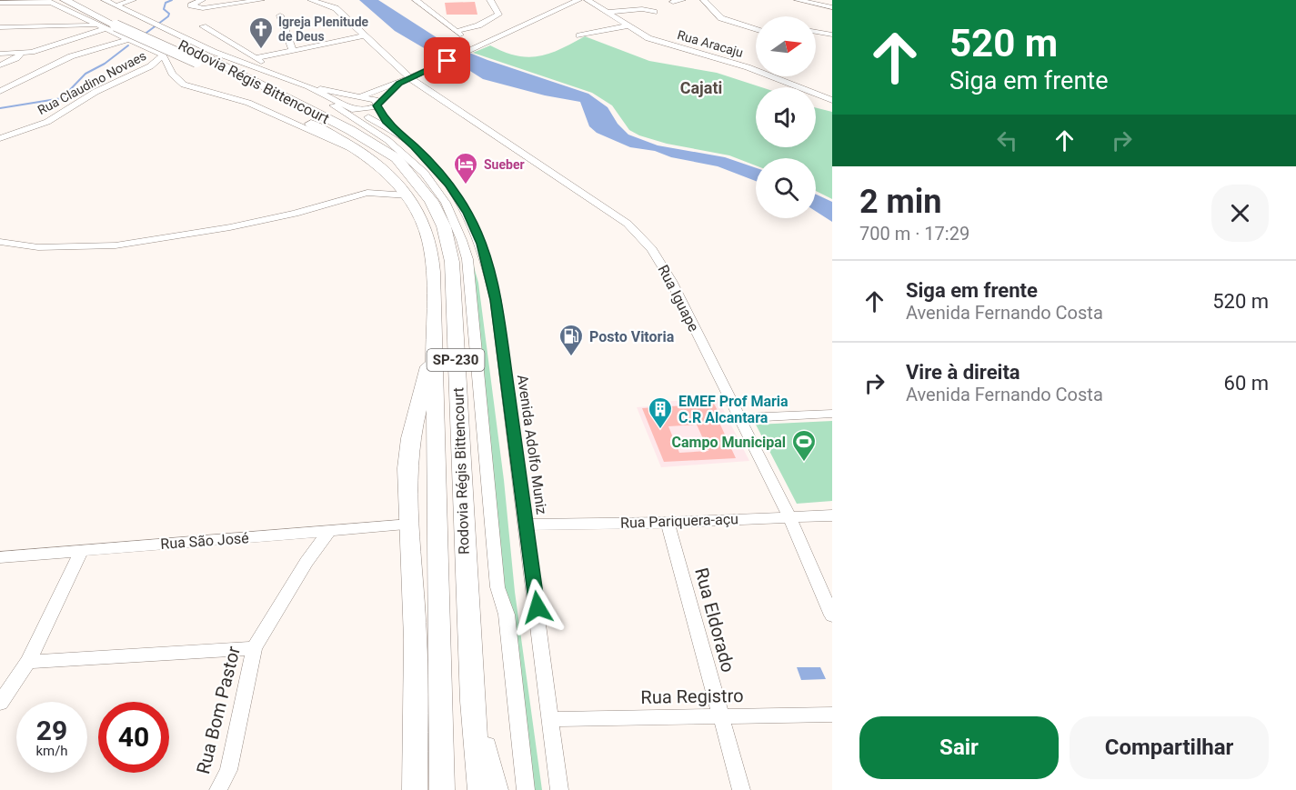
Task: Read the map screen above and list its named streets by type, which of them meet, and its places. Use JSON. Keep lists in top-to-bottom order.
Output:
{
  "streets": {
    "highway": ["Rodovia Régis Bittencourt", "SP-230"],
    "street": [
      "Rua Aracaju",
      "Rua Claudino Novaes",
      "Rua Iguape",
      "Avenida Adolfo Muniz",
      "Rua Pariquera-açu",
      "Rua São José",
      "Rua Eldorado",
      "Rua Registro",
      "Rua Bom Pastor"
    ]
  },
  "crossings": [
    ["Rodovia Régis Bittencourt", "Rua Claudino Novaes"],
    ["Rua Iguape", "Rua Pariquera-açu"],
    ["Avenida Adolfo Muniz", "Rua Pariquera-açu"],
    ["Avenida Adolfo Muniz", "Rua Registro"],
    ["Rua Pariquera-açu", "Rua Eldorado"],
    ["Rua São José", "Rua Bom Pastor"],
    ["Rua Eldorado", "Rua Registro"]
  ],
  "districts": ["Cajati"],
  "places": {
    "church": ["Igreja Plenitude de Deus"],
    "hotel": ["Sueber"],
    "fuel station": ["Posto Vitoria"],
    "building": ["EMEF Prof Maria C.R Alcantara"],
    "sports": ["Campo Municipal"]
  },
  "north": "right",
  "page": {
    "turn": ["520 m", "Siga em frente"],
    "heading": ["2 min", "700 m · 17:29"],
    "list": [
      {
        "name": "Siga em frente",
        "note": "Avenida Fernando Costa",
        "value": "520 m"
      },
      {
        "name": "Vire à direita",
        "note": "Avenida Fernando Costa",
        "value": "60 m"
      }
    ],
    "speed": "29 km/h",
    "limit": "40",
    "buttons": ["Sair", "Compartilhar"]
  }
}
